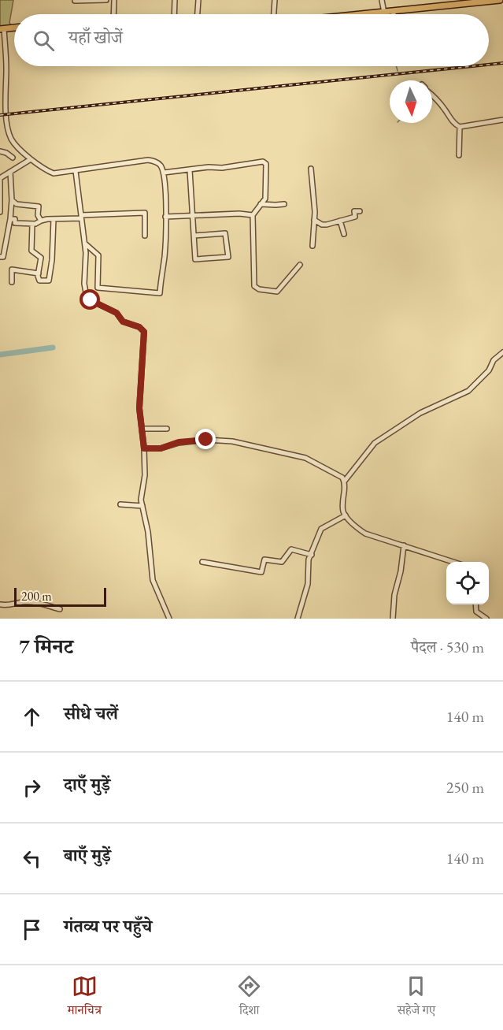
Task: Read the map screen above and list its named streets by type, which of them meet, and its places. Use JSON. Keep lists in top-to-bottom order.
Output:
{
  "scale_bar": "200 m",
  "north": "bottom",
  "page": {
    "search": "यहाँ खोजें",
    "scale": "200 m",
    "heading": ["7 मिनट", "पैदल · 530 m"],
    "list": [
      ["सीधे चलें", "140 m"],
      ["दाएँ मुड़ें", "250 m"],
      ["बाएँ मुड़ें", "140 m"],
      "गंतव्य पर पहुँचे"
    ],
    "nav": ["मानचित्र", "दिशा", "सहेजे गए"]
  }
}
